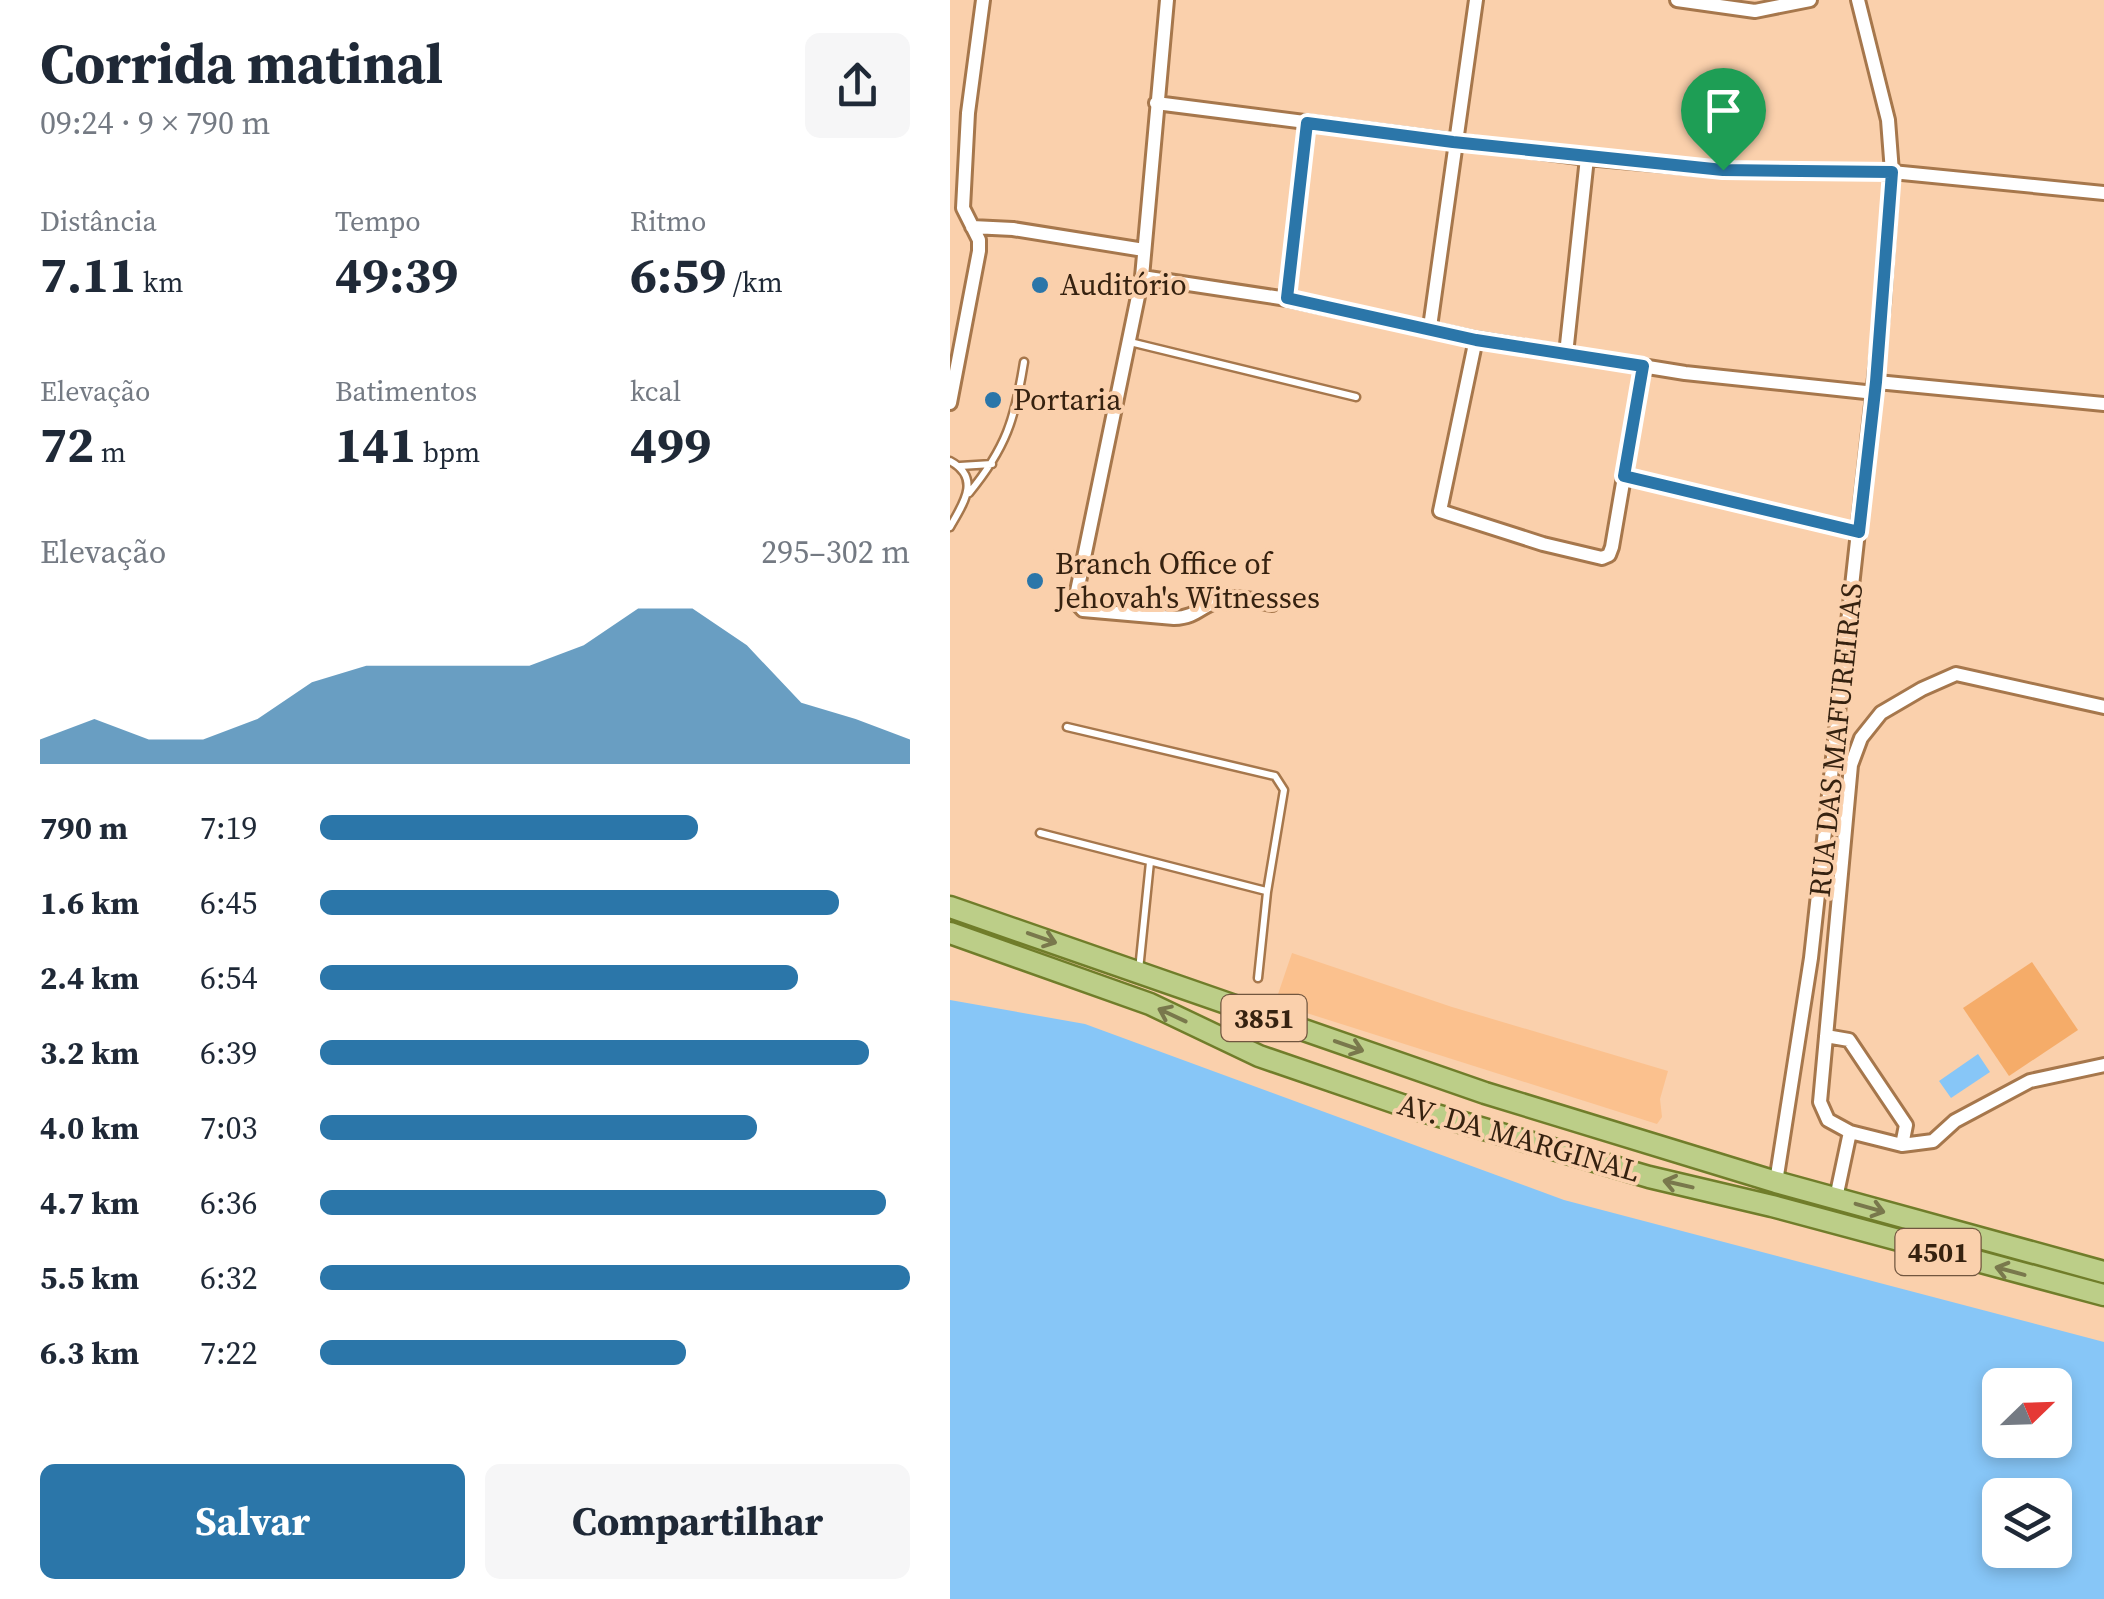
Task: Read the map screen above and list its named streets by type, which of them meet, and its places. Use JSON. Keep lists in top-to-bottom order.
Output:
{
  "streets": {
    "main road": ["3851", "AV. DA MARGINAL", "4501"],
    "street": ["RUA DAS MAFUREIRAS"]
  },
  "crossings": [
    ["RUA DAS MAFUREIRAS", "AV. DA MARGINAL"]
  ],
  "places": ["Auditório", "Portaria", "Branch Office of Jehovah's Witnesses"],
  "north": "top right",
  "page": {
    "heading": ["Corrida matinal", "09:24 · 9 × 790 m"],
    "stats": [
      ["Distância", "7.11 km"],
      ["Tempo", "49:39"],
      ["Ritmo", "6:59 /km"],
      ["Elevação", "72 m"],
      ["Batimentos", "141 bpm"],
      ["kcal", "499"]
    ],
    "chart": ["Elevação", "295–302 m"],
    "list": [
      {
        "name": "790 m",
        "note": "7:19"
      },
      {
        "name": "1.6 km",
        "note": "6:45"
      },
      {
        "name": "2.4 km",
        "note": "6:54"
      },
      {
        "name": "3.2 km",
        "note": "6:39"
      },
      {
        "name": "4.0 km",
        "note": "7:03"
      },
      {
        "name": "4.7 km",
        "note": "6:36"
      },
      {
        "name": "5.5 km",
        "note": "6:32"
      },
      {
        "name": "6.3 km",
        "note": "7:22"
      }
    ],
    "buttons": ["Salvar", "Compartilhar"]
  }
}
